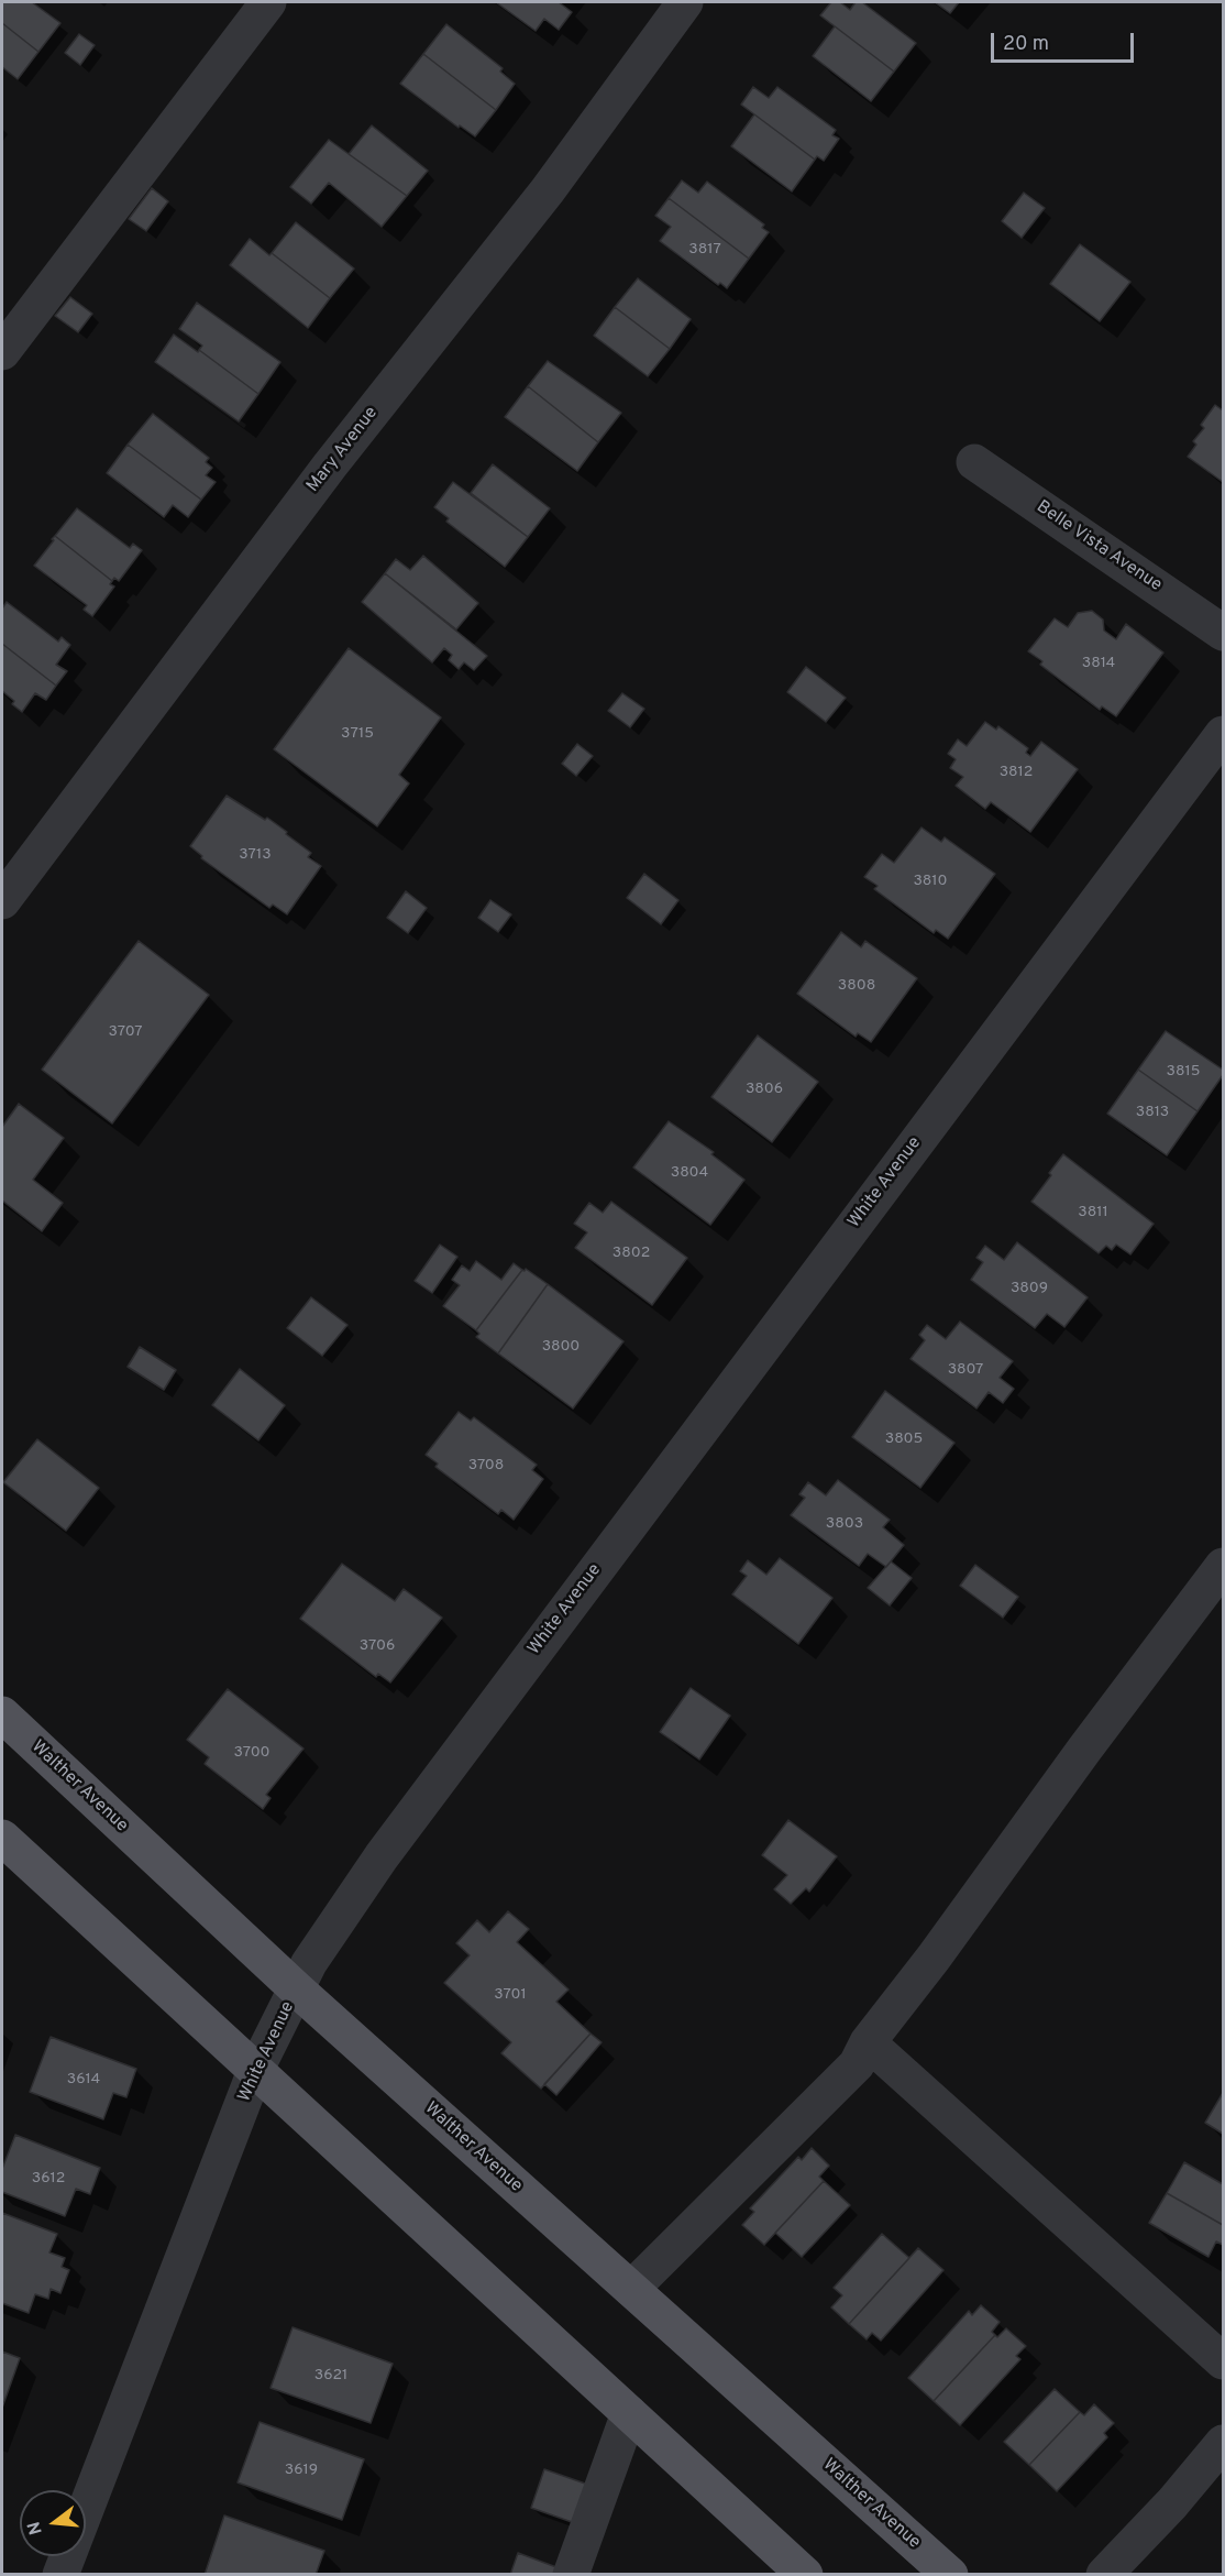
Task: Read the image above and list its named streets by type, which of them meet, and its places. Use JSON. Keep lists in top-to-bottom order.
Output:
{
  "streets": {
    "main road": ["Walther Avenue"],
    "street": ["Mary Avenue", "Belle Vista Avenue", "White Avenue"]
  },
  "crossings": [
    ["White Avenue", "Walther Avenue"]
  ],
  "house_numbers": [
    "3817",
    "3814",
    "3715",
    "3812",
    "3713",
    "3810",
    "3808",
    "3707",
    "3815",
    "3806",
    "3813",
    "3804",
    "3811",
    "3802",
    "3809",
    "3800",
    "3807",
    "3805",
    "3708",
    "3803",
    "3706",
    "3700",
    "3701",
    "3614",
    "3612",
    "3621",
    "3619"
  ],
  "scale_bar": "20 m",
  "north": "left"
}
